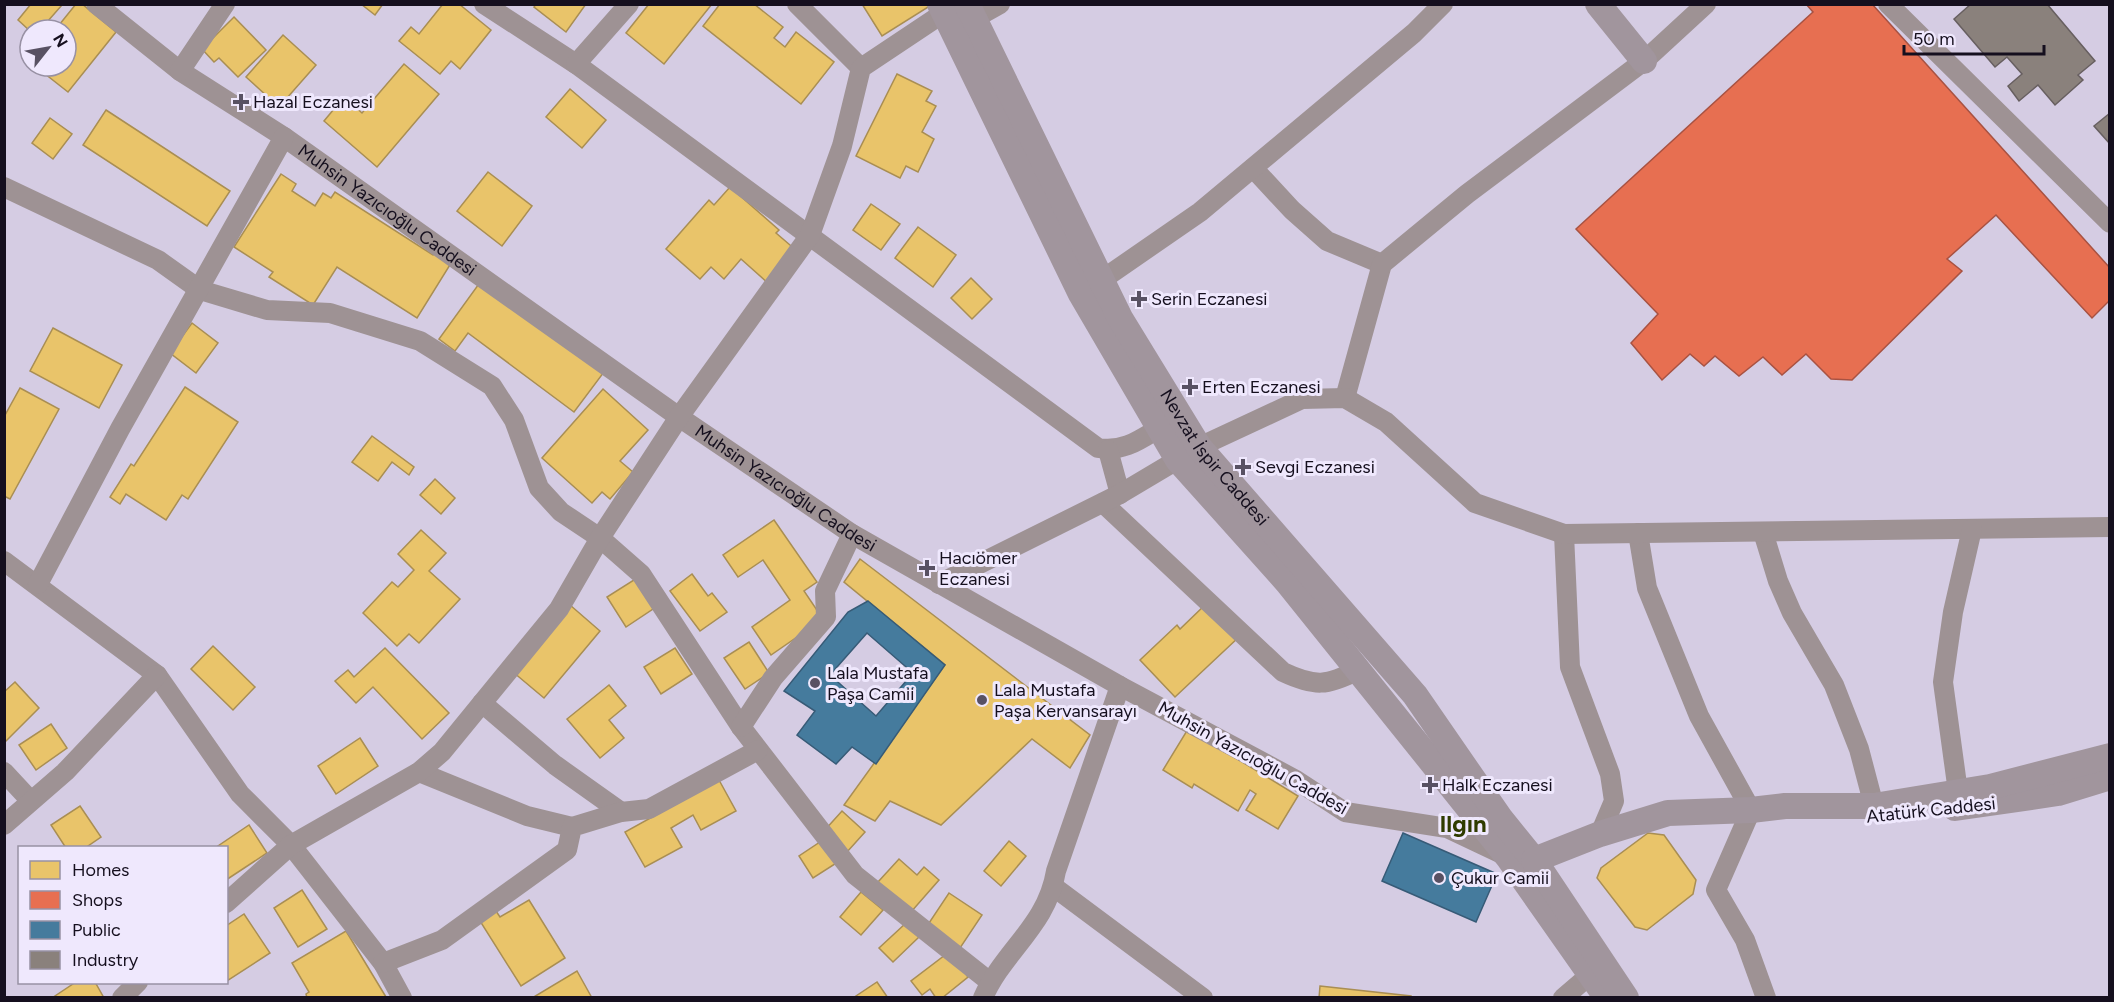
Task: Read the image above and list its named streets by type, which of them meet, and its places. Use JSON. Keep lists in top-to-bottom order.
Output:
{
  "streets": {
    "main road": ["Nevzat İspir Caddesi", "Atatürk Caddesi"],
    "street": ["Muhsin Yazıcıoğlu Caddesi"]
  },
  "crossings": [
    ["Muhsin Yazıcıoğlu Caddesi", "Nevzat İspir Caddesi"],
    ["Muhsin Yazıcıoğlu Caddesi", "Atatürk Caddesi"],
    ["Nevzat İspir Caddesi", "Atatürk Caddesi"]
  ],
  "districts": ["Ilgın"],
  "places": {
    "health": [
      "Hazal Eczanesi",
      "Serin Eczanesi",
      "Erten Eczanesi",
      "Sevgi Eczanesi",
      "Hacıömer Eczanesi",
      "Halk Eczanesi"
    ],
    "other": ["Lala Mustafa Paşa Camii", "Lala Mustafa Paşa Kervansarayı", "Çukur Camii"]
  },
  "legend": [
    "Homes",
    "Shops",
    "Public",
    "Industry"
  ],
  "scale_bar": "50 m",
  "north": "top right"
}
